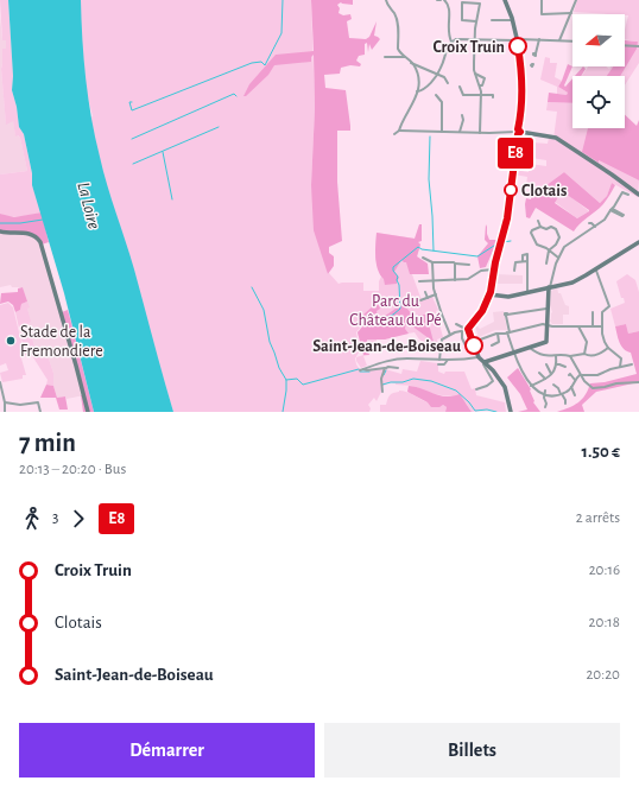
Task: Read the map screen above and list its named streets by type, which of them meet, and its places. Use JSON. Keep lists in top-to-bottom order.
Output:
{
  "water": ["La Loire"],
  "parks": ["Parc du Château du Pé"],
  "places": [
    "Croix Truin",
    "Clotais",
    "Stade de la Fremondiere",
    "Saint-Jean-de-Boiseau"
  ],
  "lines": ["bus line E8"],
  "north": "left",
  "page": {
    "on_map": "E8",
    "heading": ["7 min", "20:13 – 20:20 · Bus", "1.50 €"],
    "legs": ["3", "E8", "2 arrêts"],
    "list": [
      {
        "name": "Croix Truin",
        "value": "20:16"
      },
      {
        "name": "Clotais",
        "value": "20:18"
      },
      {
        "name": "Saint-Jean-de-Boiseau",
        "value": "20:20"
      }
    ],
    "buttons": ["Démarrer", "Billets"]
  }
}
